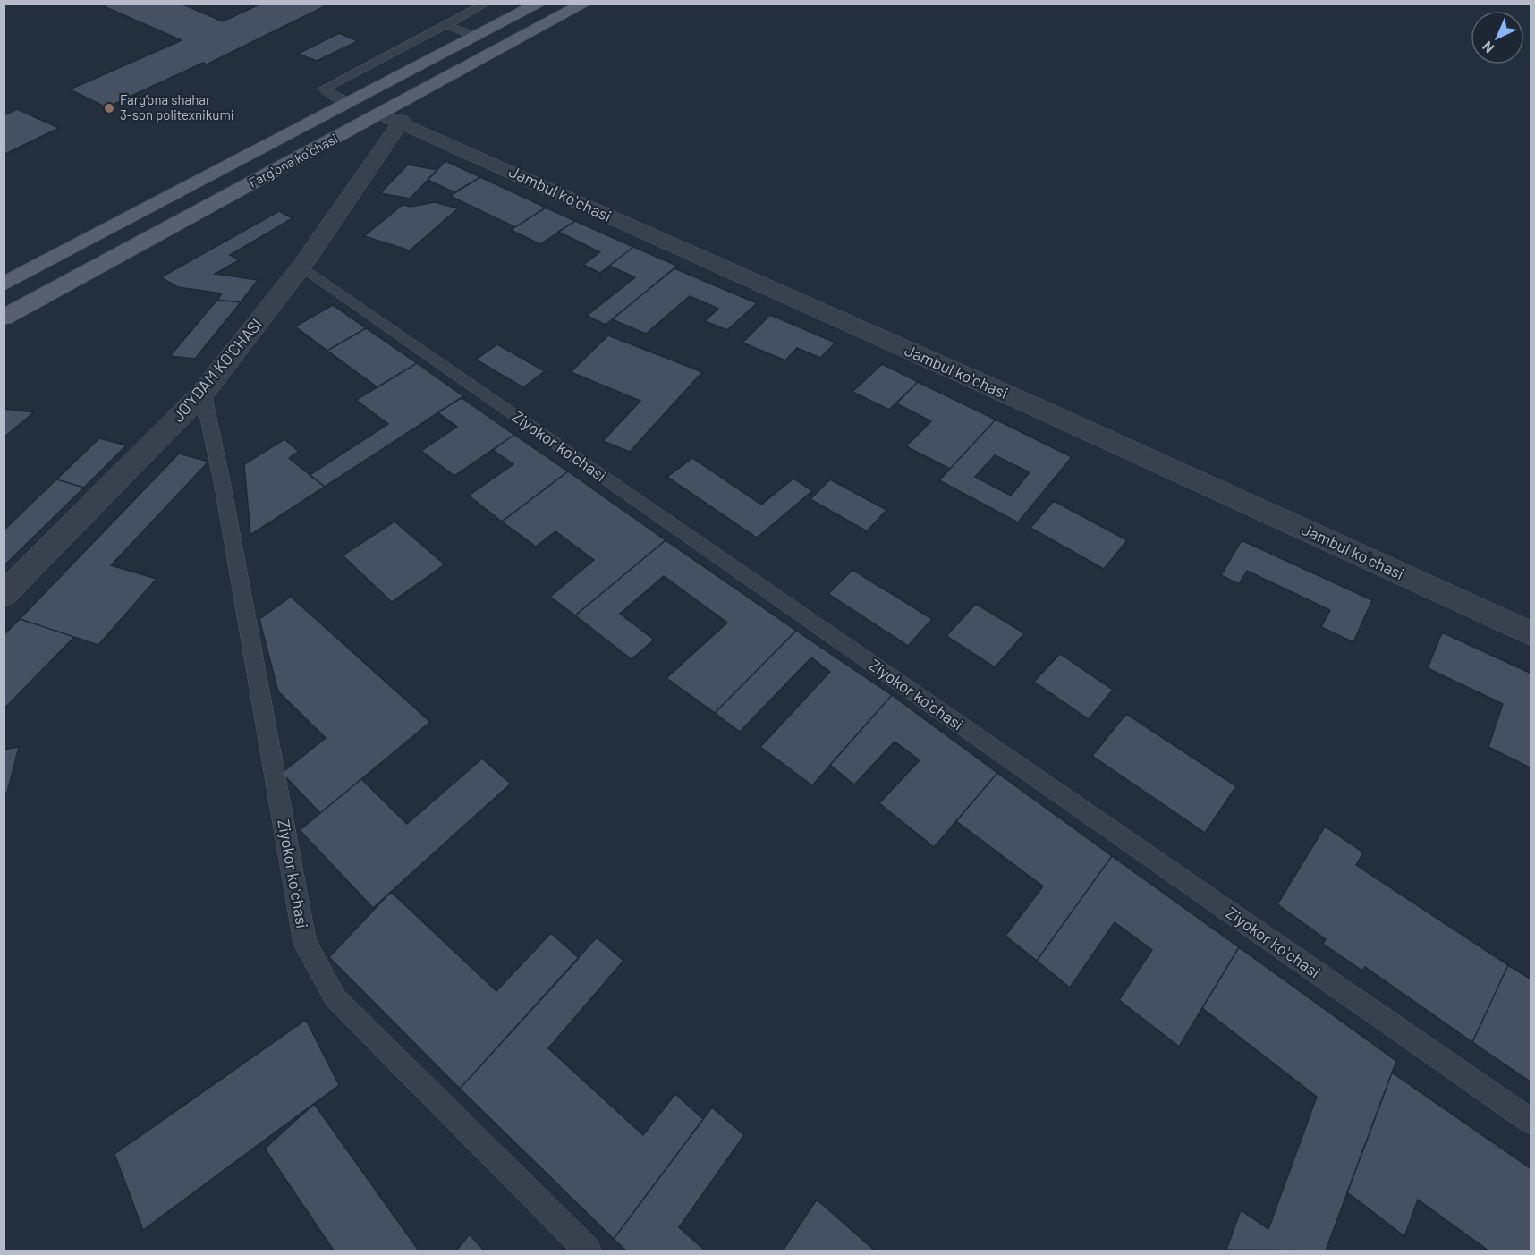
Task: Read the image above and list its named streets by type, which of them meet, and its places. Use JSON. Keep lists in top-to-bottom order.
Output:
{
  "streets": {
    "main road": ["Fargʻona koʻchasi"],
    "street": ["Jambul koʻchasi", "JO'YDAM KO'CHASI"],
    "lane": ["Ziyokor koʻchasi"]
  },
  "crossings": [
    ["Fargʻona koʻchasi", "Jambul koʻchasi"],
    ["Fargʻona koʻchasi", "JO'YDAM KO'CHASI"],
    ["Jambul koʻchasi", "JO'YDAM KO'CHASI"],
    ["JO'YDAM KO'CHASI", "Ziyokor koʻchasi"]
  ],
  "places": ["Farg‘ona shahar 3-son politexnikumi"],
  "north": "bottom left"
}
